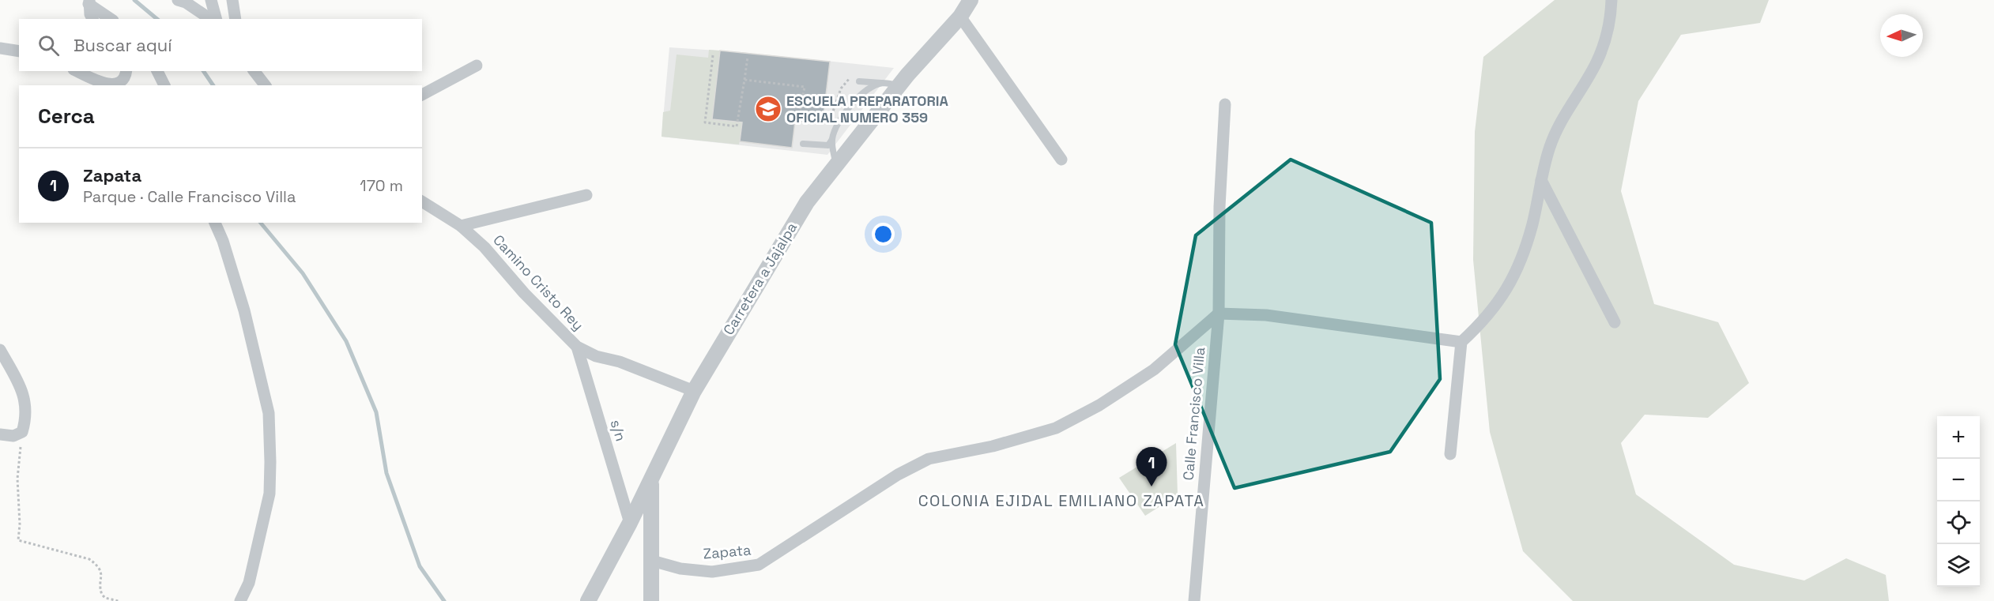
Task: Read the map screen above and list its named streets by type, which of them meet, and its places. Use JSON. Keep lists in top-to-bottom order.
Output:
{
  "streets": {
    "street": [
      "Carretera a Jajalpa",
      "Camino Cristo Rey",
      "Calle Francisco Villa",
      "s/n",
      "Zapata"
    ]
  },
  "crossings": [
    ["Carretera a Jajalpa", "Camino Cristo Rey"],
    ["Carretera a Jajalpa", "Zapata"],
    ["Camino Cristo Rey", "s/n"],
    ["Calle Francisco Villa", "Zapata"]
  ],
  "districts": ["COLONIA EJIDAL EMILIANO ZAPATA"],
  "places": {
    "school or university": ["ESCUELA PREPARATORIA OFICIAL NUMERO 359"]
  },
  "north": "left",
  "page": {
    "search": "Buscar aquí",
    "heading": "Cerca",
    "list": [
      {
        "mark": "1",
        "name": "Zapata",
        "note": "Parque · Calle Francisco Villa",
        "value": "170 m"
      }
    ],
    "map_buttons": ["+", "−"],
    "pins": "1"
  }
}
